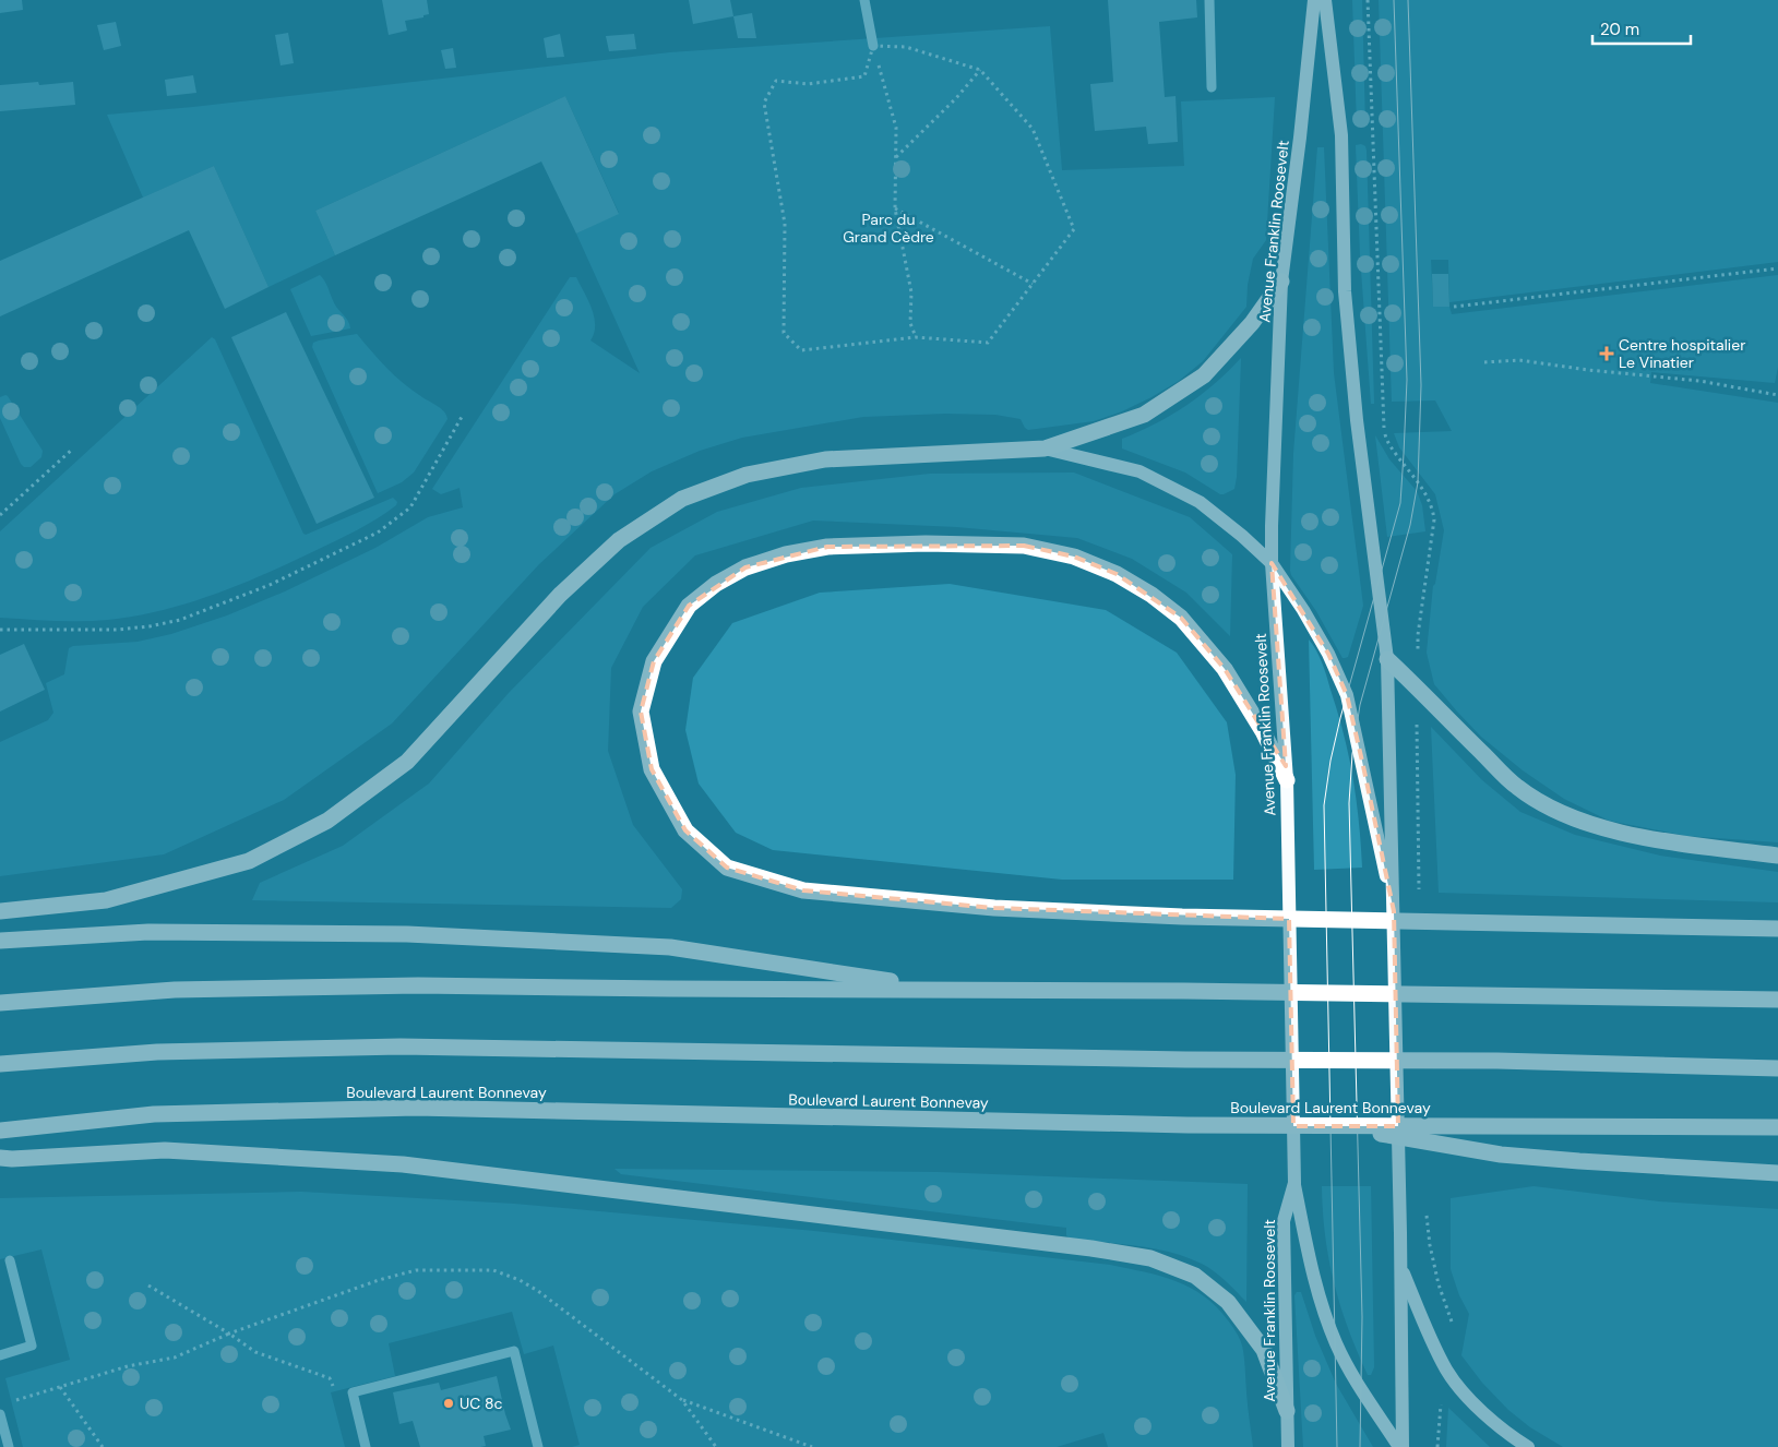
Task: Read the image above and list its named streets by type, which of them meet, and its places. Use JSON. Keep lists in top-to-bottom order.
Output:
{
  "streets": {
    "highway": ["Boulevard Laurent Bonnevay"],
    "main road": ["Avenue Franklin Roosevelt"]
  },
  "parks": ["Parc du Grand Cèdre"],
  "places": {
    "health": ["Centre hospitalier Le Vinatier"],
    "other": ["UC 8c"]
  },
  "scale_bar": "20 m"
}
